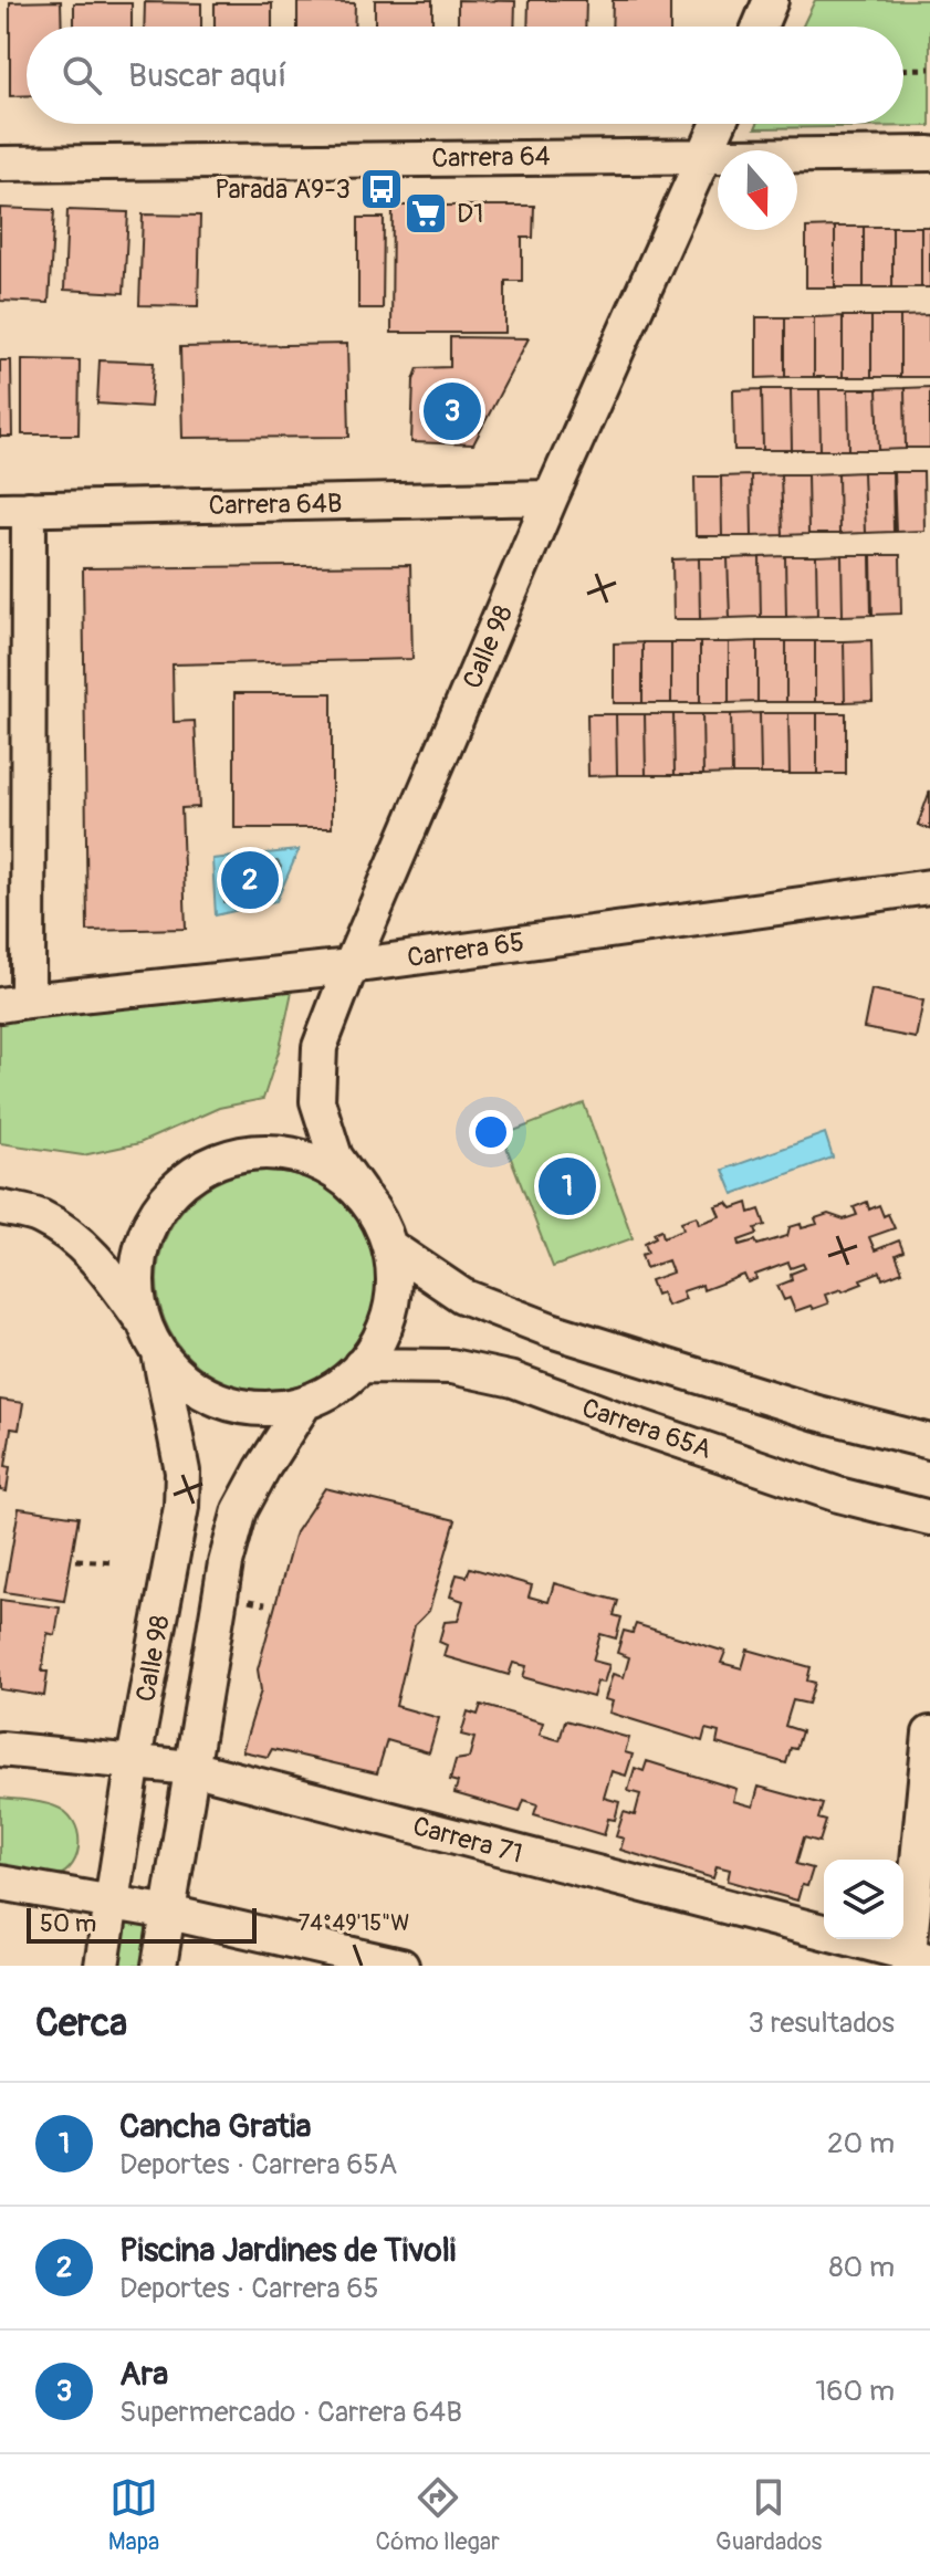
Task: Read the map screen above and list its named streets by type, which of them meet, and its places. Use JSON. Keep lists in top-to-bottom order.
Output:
{
  "streets": {
    "street": [
      "Carrera 64",
      "Carrera 64B",
      "Calle 98",
      "Carrera 65",
      "Carrera 65A",
      "Carrera 71"
    ]
  },
  "crossings": [
    ["Carrera 64", "Calle 98"],
    ["Carrera 64B", "Calle 98"],
    ["Calle 98", "Carrera 65"],
    ["Calle 98", "Carrera 65A"],
    ["Calle 98", "Carrera 71"]
  ],
  "places": {
    "bus stop": ["Parada A9-3"],
    "supermarket": ["D1"]
  },
  "scale_bar": "50 m",
  "north": "bottom",
  "page": {
    "search": "Buscar aquí",
    "pins": ["3", "2", "1"],
    "scale": "50 m",
    "heading": ["Cerca", "3 resultados"],
    "list": [
      {
        "mark": "1",
        "name": "Cancha Gratia",
        "note": "Deportes · Carrera 65A",
        "value": "20 m"
      },
      {
        "mark": "2",
        "name": "Piscina Jardines de Tivoli",
        "note": "Deportes · Carrera 65",
        "value": "80 m"
      },
      {
        "mark": "3",
        "name": "Ara",
        "note": "Supermercado · Carrera 64B",
        "value": "160 m"
      }
    ],
    "nav": ["Mapa", "Cómo llegar", "Guardados"]
  },
  "coordinates": ["74°49'15\"W"]
}
